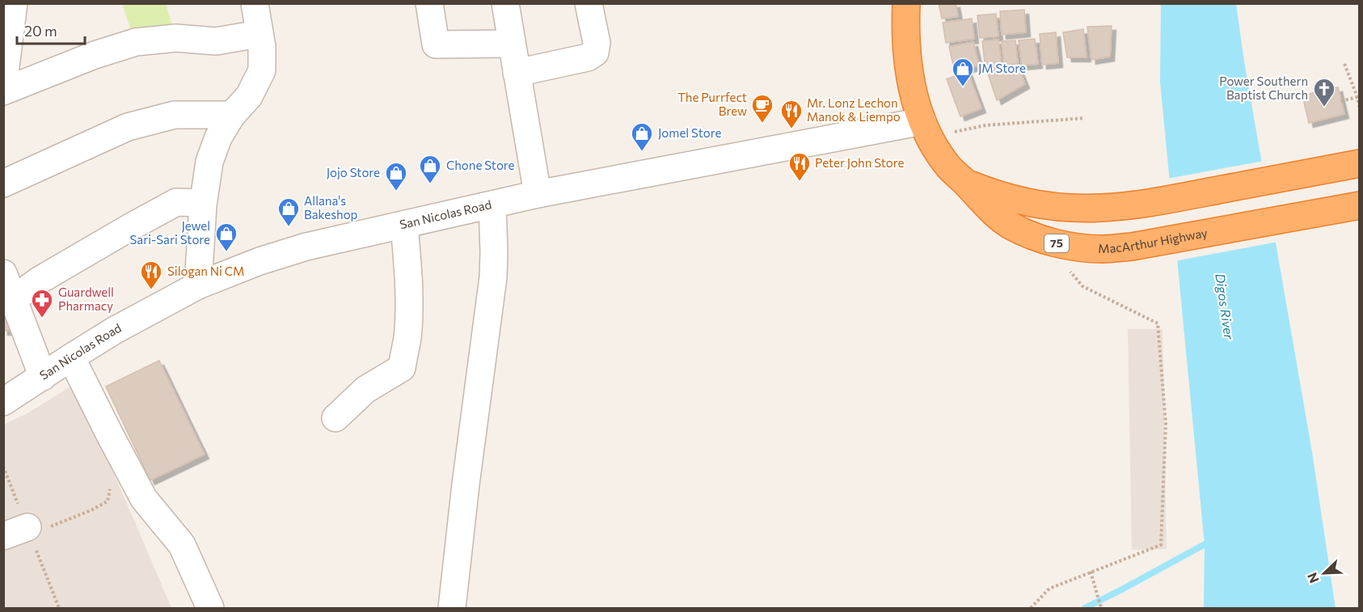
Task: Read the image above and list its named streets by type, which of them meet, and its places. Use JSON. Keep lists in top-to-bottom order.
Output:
{
  "streets": {
    "highway": ["MacArthur Highway", "75"],
    "street": ["San Nicolas Road"]
  },
  "crossings": [
    ["San Nicolas Road", "MacArthur Highway"]
  ],
  "water": ["Digos River"],
  "places": {
    "shop": [
      "JM Store",
      "Jomel Store",
      "Chone Store",
      "Jojo Store",
      "Allana's Bakeshop",
      "Jewel Sari-Sari Store"
    ],
    "church": ["Power Southern Baptist Church"],
    "cafe": ["The Purrfect Brew"],
    "restaurant": ["Mr. Lonz Lechon Manok & Liempo", "Peter John Store", "Silogan Ni CM"],
    "pharmacy": ["Guardwell Pharmacy"]
  },
  "scale_bar": "20 m",
  "north": "bottom left"
}
